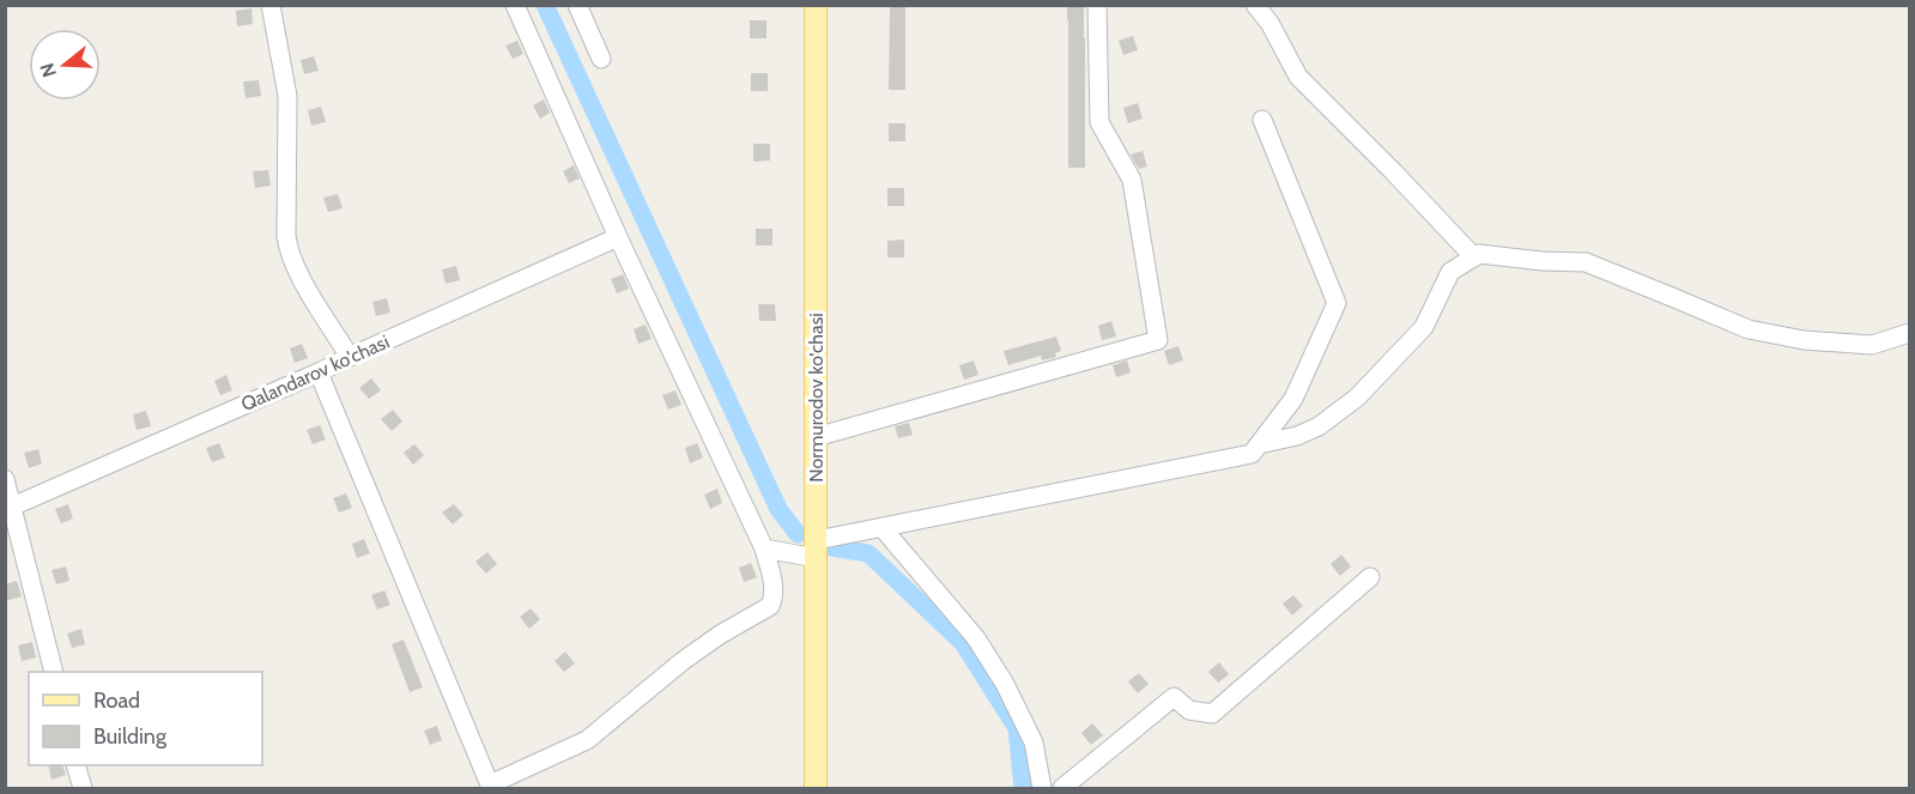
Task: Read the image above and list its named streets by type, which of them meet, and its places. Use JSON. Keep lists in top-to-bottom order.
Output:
{
  "streets": {
    "main road": ["Normurodov ko'chasi"],
    "street": ["Qalandarov ko'chasi"]
  },
  "legend": ["Road", "Building"],
  "north": "left"
}
